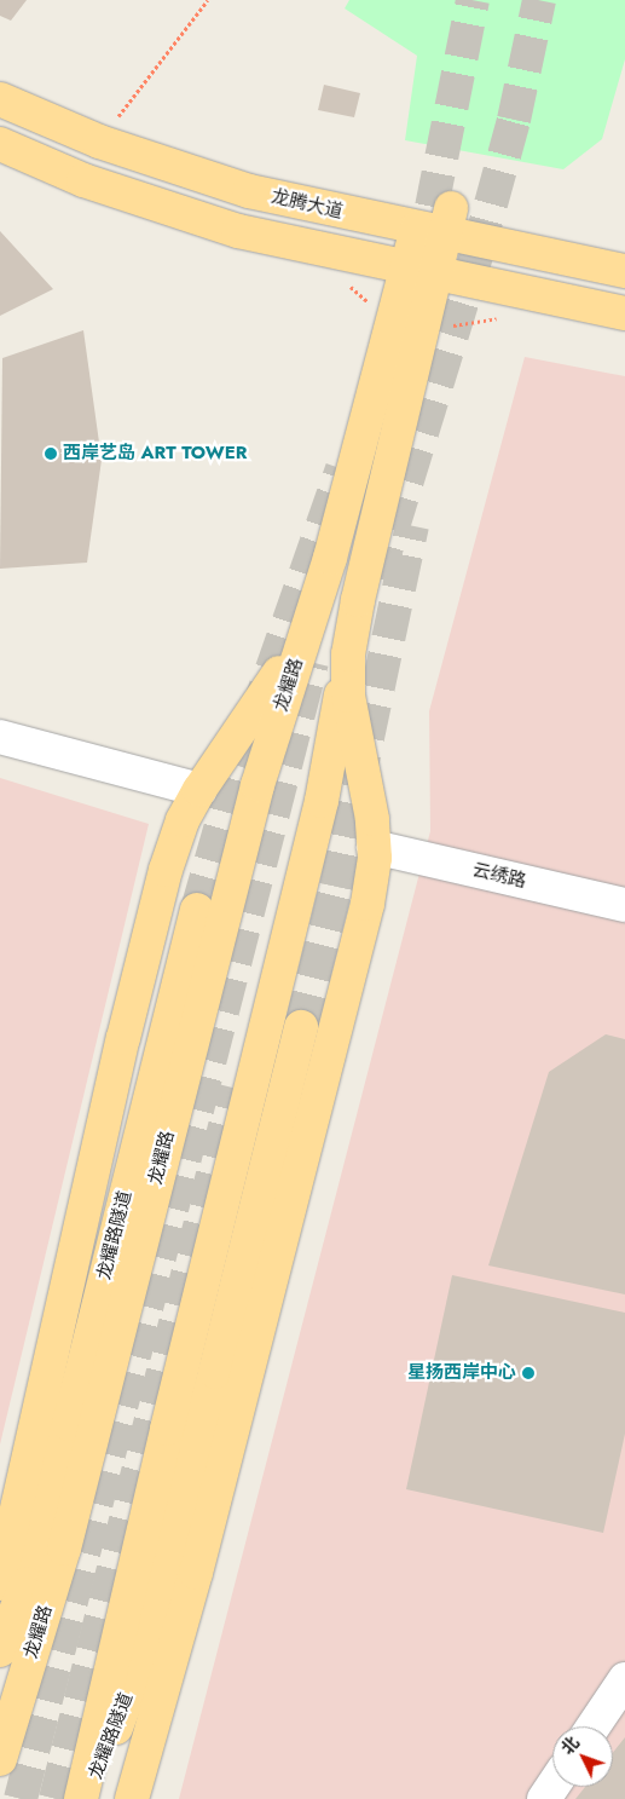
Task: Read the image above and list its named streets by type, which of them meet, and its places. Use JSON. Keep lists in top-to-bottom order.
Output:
{
  "streets": {
    "main road": ["龙腾大道", "龙耀路", "龙耀路隧道"],
    "street": ["云绣路"]
  },
  "crossings": [
    ["龙腾大道", "龙耀路"],
    ["龙耀路", "云绣路"],
    ["龙耀路", "龙耀路隧道"]
  ],
  "places": ["西岸艺岛 ART TOWER", "星扬西岸中心"],
  "north": "top left"
}
